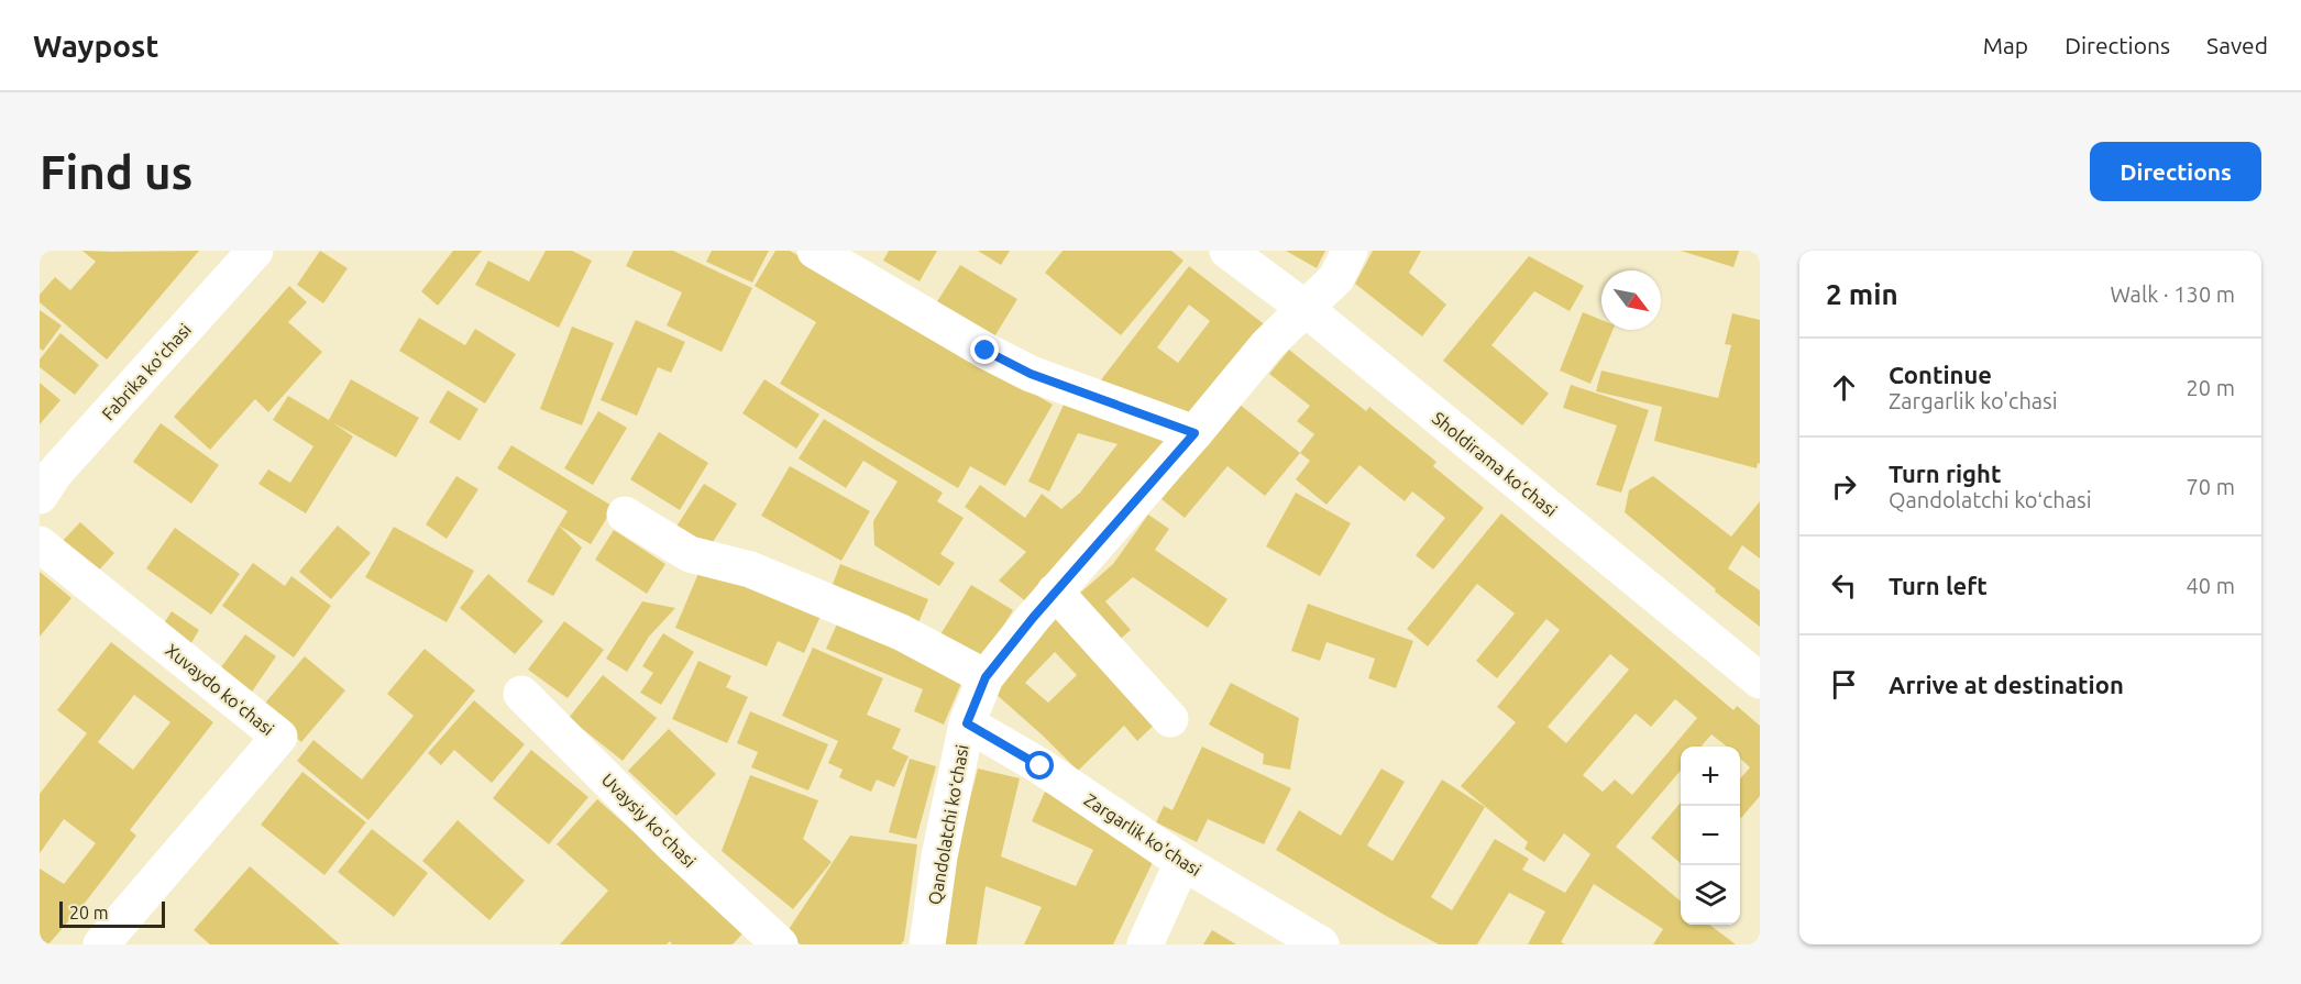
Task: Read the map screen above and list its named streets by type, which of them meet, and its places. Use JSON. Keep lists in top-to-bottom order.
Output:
{
  "streets": {
    "street": [
      "Fabrika koʻchasi",
      "Sholdirama ko‘chasi",
      "Xuvaydo koʻchasi",
      "Uvaysiy ko'chasi",
      "Qandolatchi koʻchasi",
      "Zargarlik ko'chasi"
    ]
  },
  "crossings": [
    ["Sholdirama ko‘chasi", "Qandolatchi koʻchasi"],
    ["Qandolatchi koʻchasi", "Zargarlik ko'chasi"]
  ],
  "scale_bar": "20 m",
  "north": "bottom right",
  "page": {
    "header": "Waypost",
    "nav": ["Map", "Directions", "Saved"],
    "buttons": "Directions",
    "title": "Find us",
    "heading": ["2 min", "Walk · 130 m"],
    "list": [
      ["Continue", "Zargarlik ko'chasi", "20 m"],
      ["Turn right", "Qandolatchi koʻchasi", "70 m"],
      ["Turn left", "40 m"],
      "Arrive at destination"
    ],
    "map_buttons": ["+", "−"],
    "scale": "20 m"
  }
}
